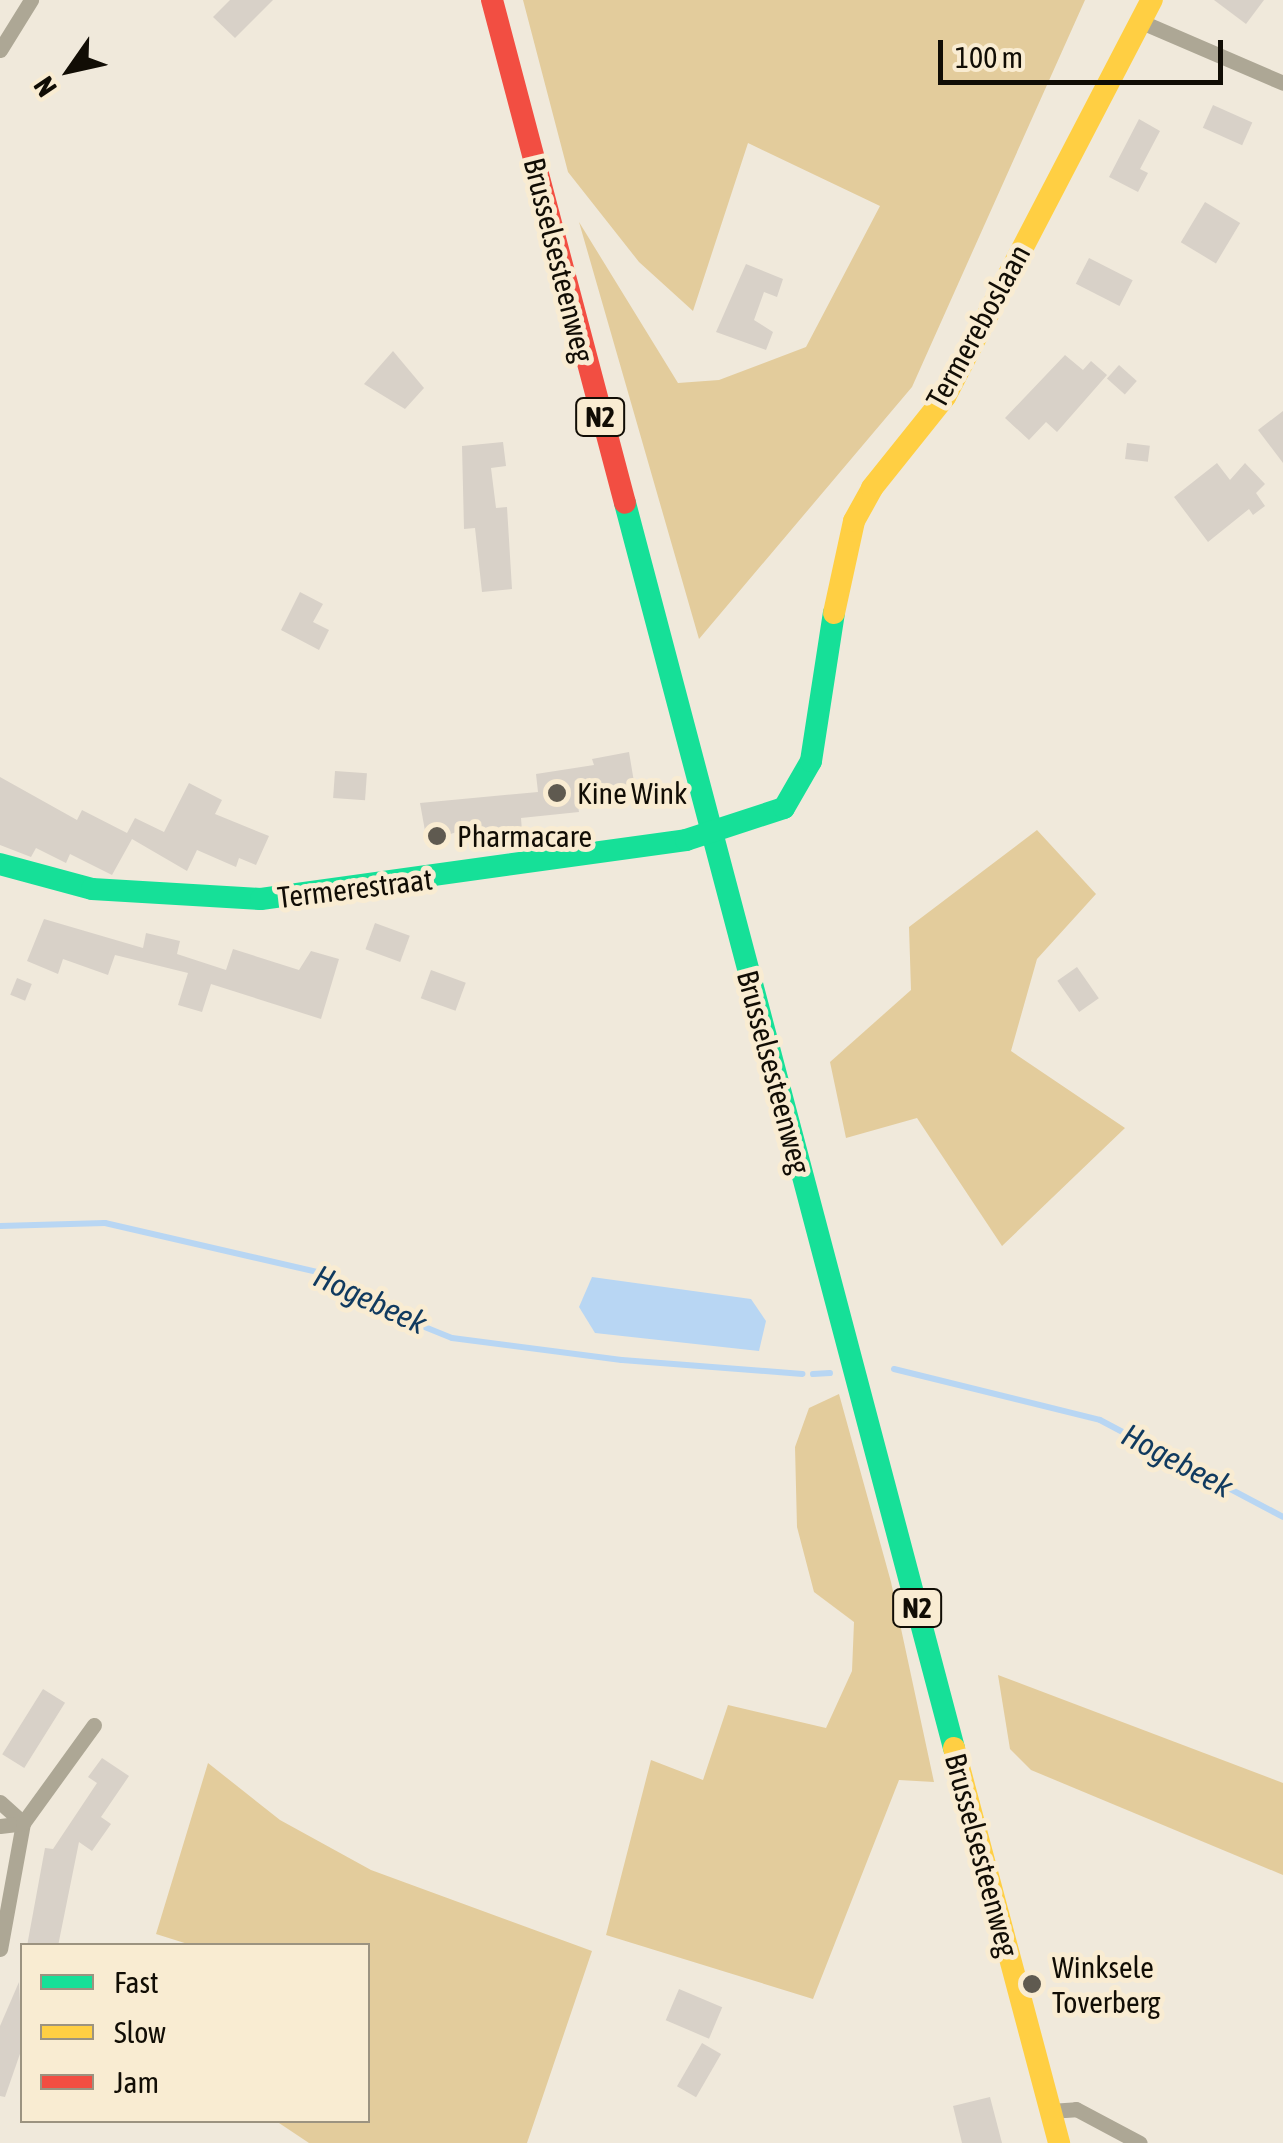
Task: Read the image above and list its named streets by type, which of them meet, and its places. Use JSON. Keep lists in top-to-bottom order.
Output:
{
  "streets": {
    "main road": [
      "Brusselsesteenweg",
      "Termereboslaan",
      "N2",
      "Termerestraat"
    ]
  },
  "crossings": [
    ["Brusselsesteenweg", "Termereboslaan"],
    ["Brusselsesteenweg", "Termerestraat"],
    ["Termereboslaan", "Termerestraat"]
  ],
  "water": ["Hogebeek"],
  "places": ["Kine Wink", "Pharmacare", "Winksele Toverberg"],
  "legend": ["Fast", "Slow", "Jam"],
  "scale_bar": "100 m",
  "north": "bottom left"
}
